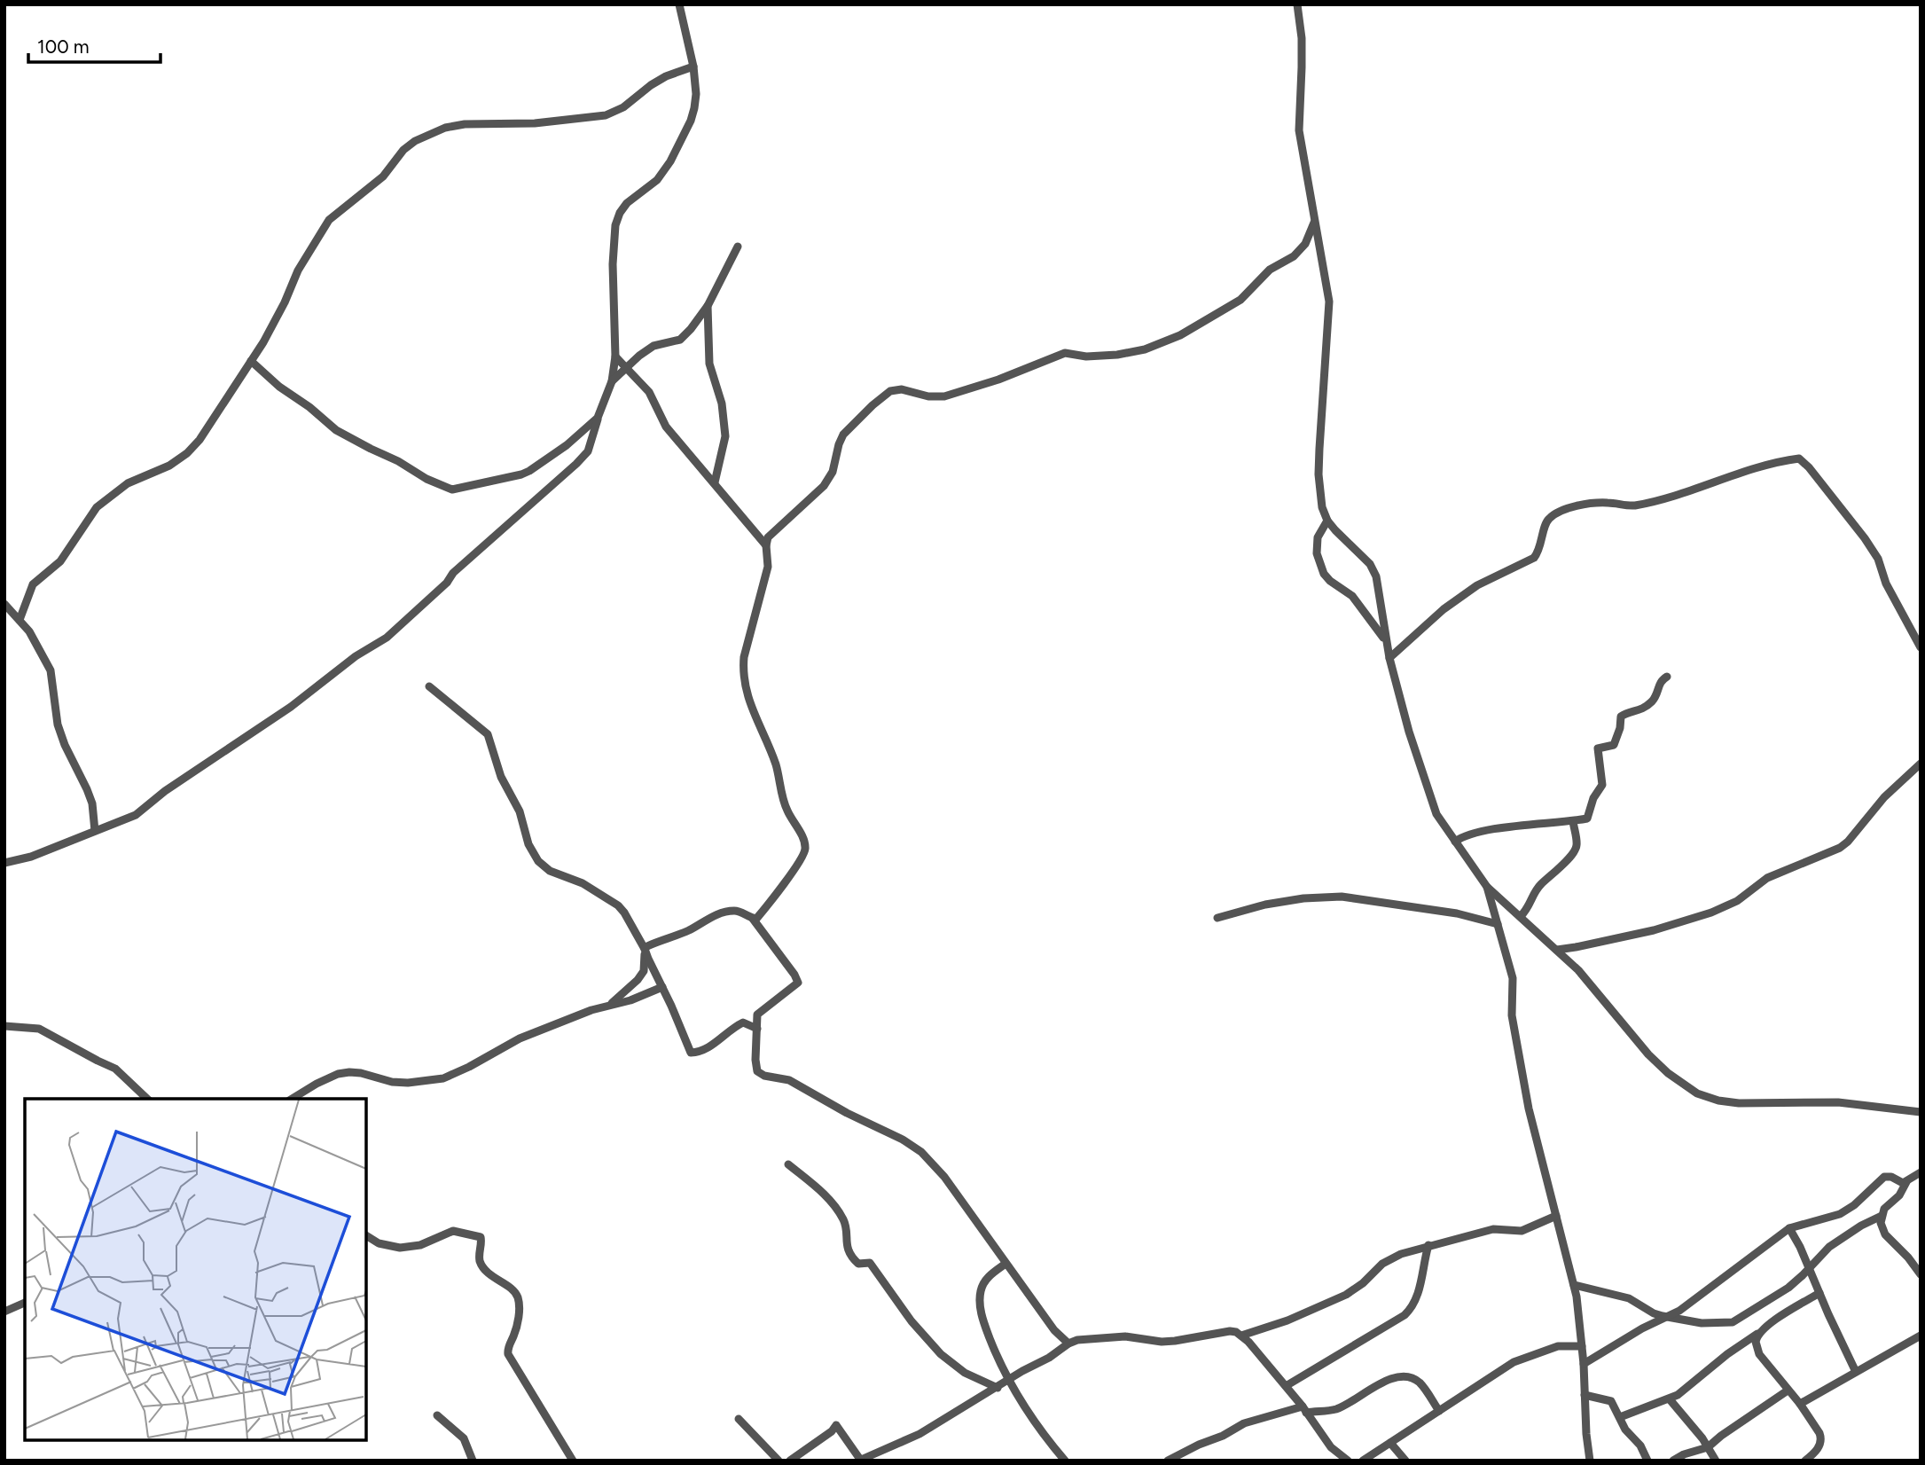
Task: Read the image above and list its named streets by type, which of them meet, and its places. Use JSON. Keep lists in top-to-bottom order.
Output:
{
  "scale_bar": "100 m"
}
